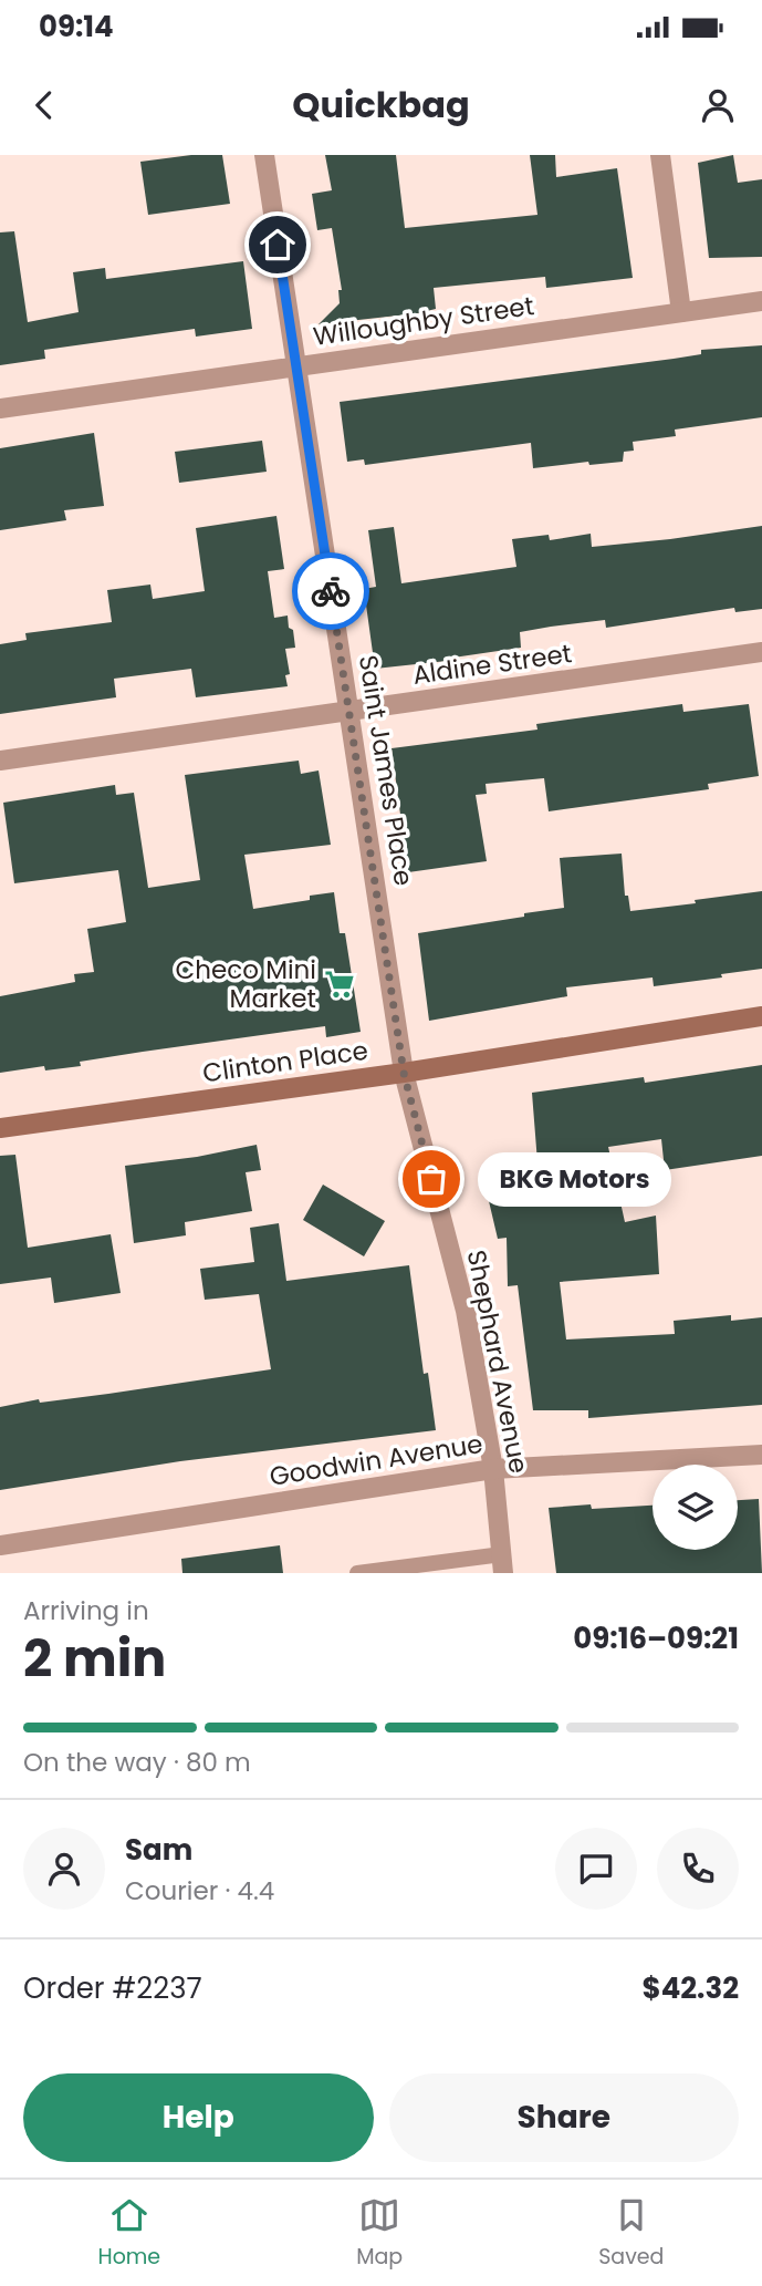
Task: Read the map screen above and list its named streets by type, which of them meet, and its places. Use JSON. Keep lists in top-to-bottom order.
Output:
{
  "streets": {
    "street": [
      "Willoughby Street",
      "Aldine Street",
      "Saint James Place",
      "Clinton Place",
      "Shephard Avenue",
      "Goodwin Avenue"
    ]
  },
  "crossings": [
    ["Willoughby Street", "Saint James Place"],
    ["Aldine Street", "Saint James Place"],
    ["Saint James Place", "Clinton Place"],
    ["Saint James Place", "Shephard Avenue"],
    ["Clinton Place", "Shephard Avenue"],
    ["Shephard Avenue", "Goodwin Avenue"]
  ],
  "places": {
    "supermarket": ["Checo Mini Market"],
    "other": ["BKG Motors"]
  },
  "page": {
    "status": "09:14",
    "header": "Quickbag",
    "bubble": "BKG Motors",
    "heading": ["2 min", "Arriving in", "09:16–09:21"],
    "panel": [
      "Sam",
      "Courier · 4.4",
      "Order #2237",
      "$42.32"
    ],
    "bar": "On the way · 80 m",
    "buttons": ["Help", "Share"],
    "tabs": ["Home", "Map", "Saved"]
  }
}
